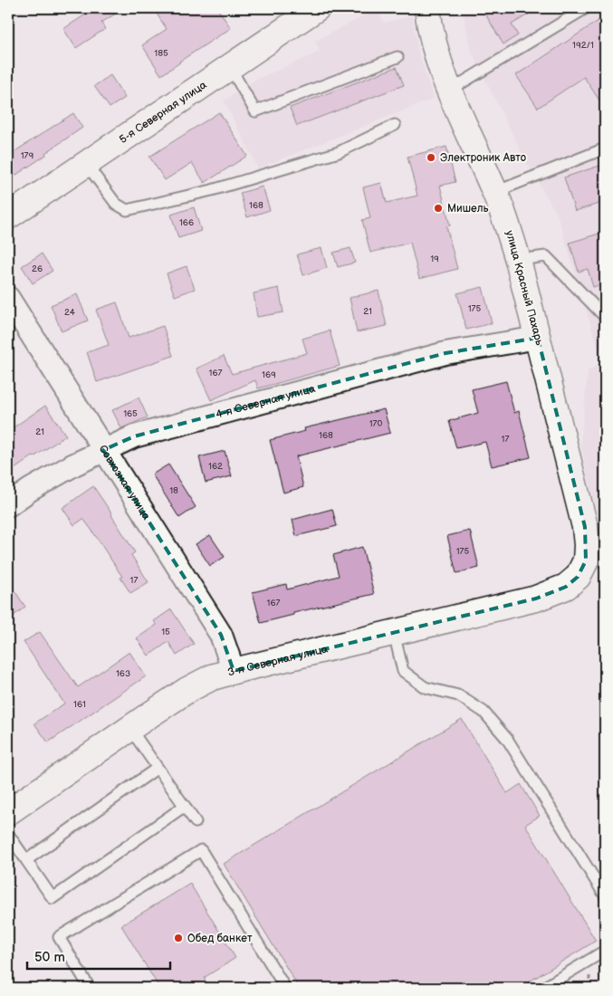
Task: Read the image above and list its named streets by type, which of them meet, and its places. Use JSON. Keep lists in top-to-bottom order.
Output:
{
  "streets": {
    "main road": ["5-я Северная улица", "улица Красный Пахарь", "3-я Северная улица"],
    "street": ["4-я Северная улица", "Совхозная улица"]
  },
  "crossings": [
    ["улица Красный Пахарь", "4-я Северная улица"],
    ["улица Красный Пахарь", "3-я Северная улица"],
    ["4-я Северная улица", "Совхозная улица"],
    ["Совхозная улица", "3-я Северная улица"]
  ],
  "places": ["Электроник Авто", "Мишель", "Обед банкет"],
  "house_numbers": [
    "192/1",
    "185",
    "179",
    "168",
    "166",
    "19",
    "26",
    "175",
    "21",
    "24",
    "167",
    "169",
    "165",
    "170",
    "21",
    "168",
    "17",
    "162",
    "18",
    "175",
    "17",
    "167",
    "15",
    "163",
    "161"
  ],
  "scale_bar": "50 m"
}
